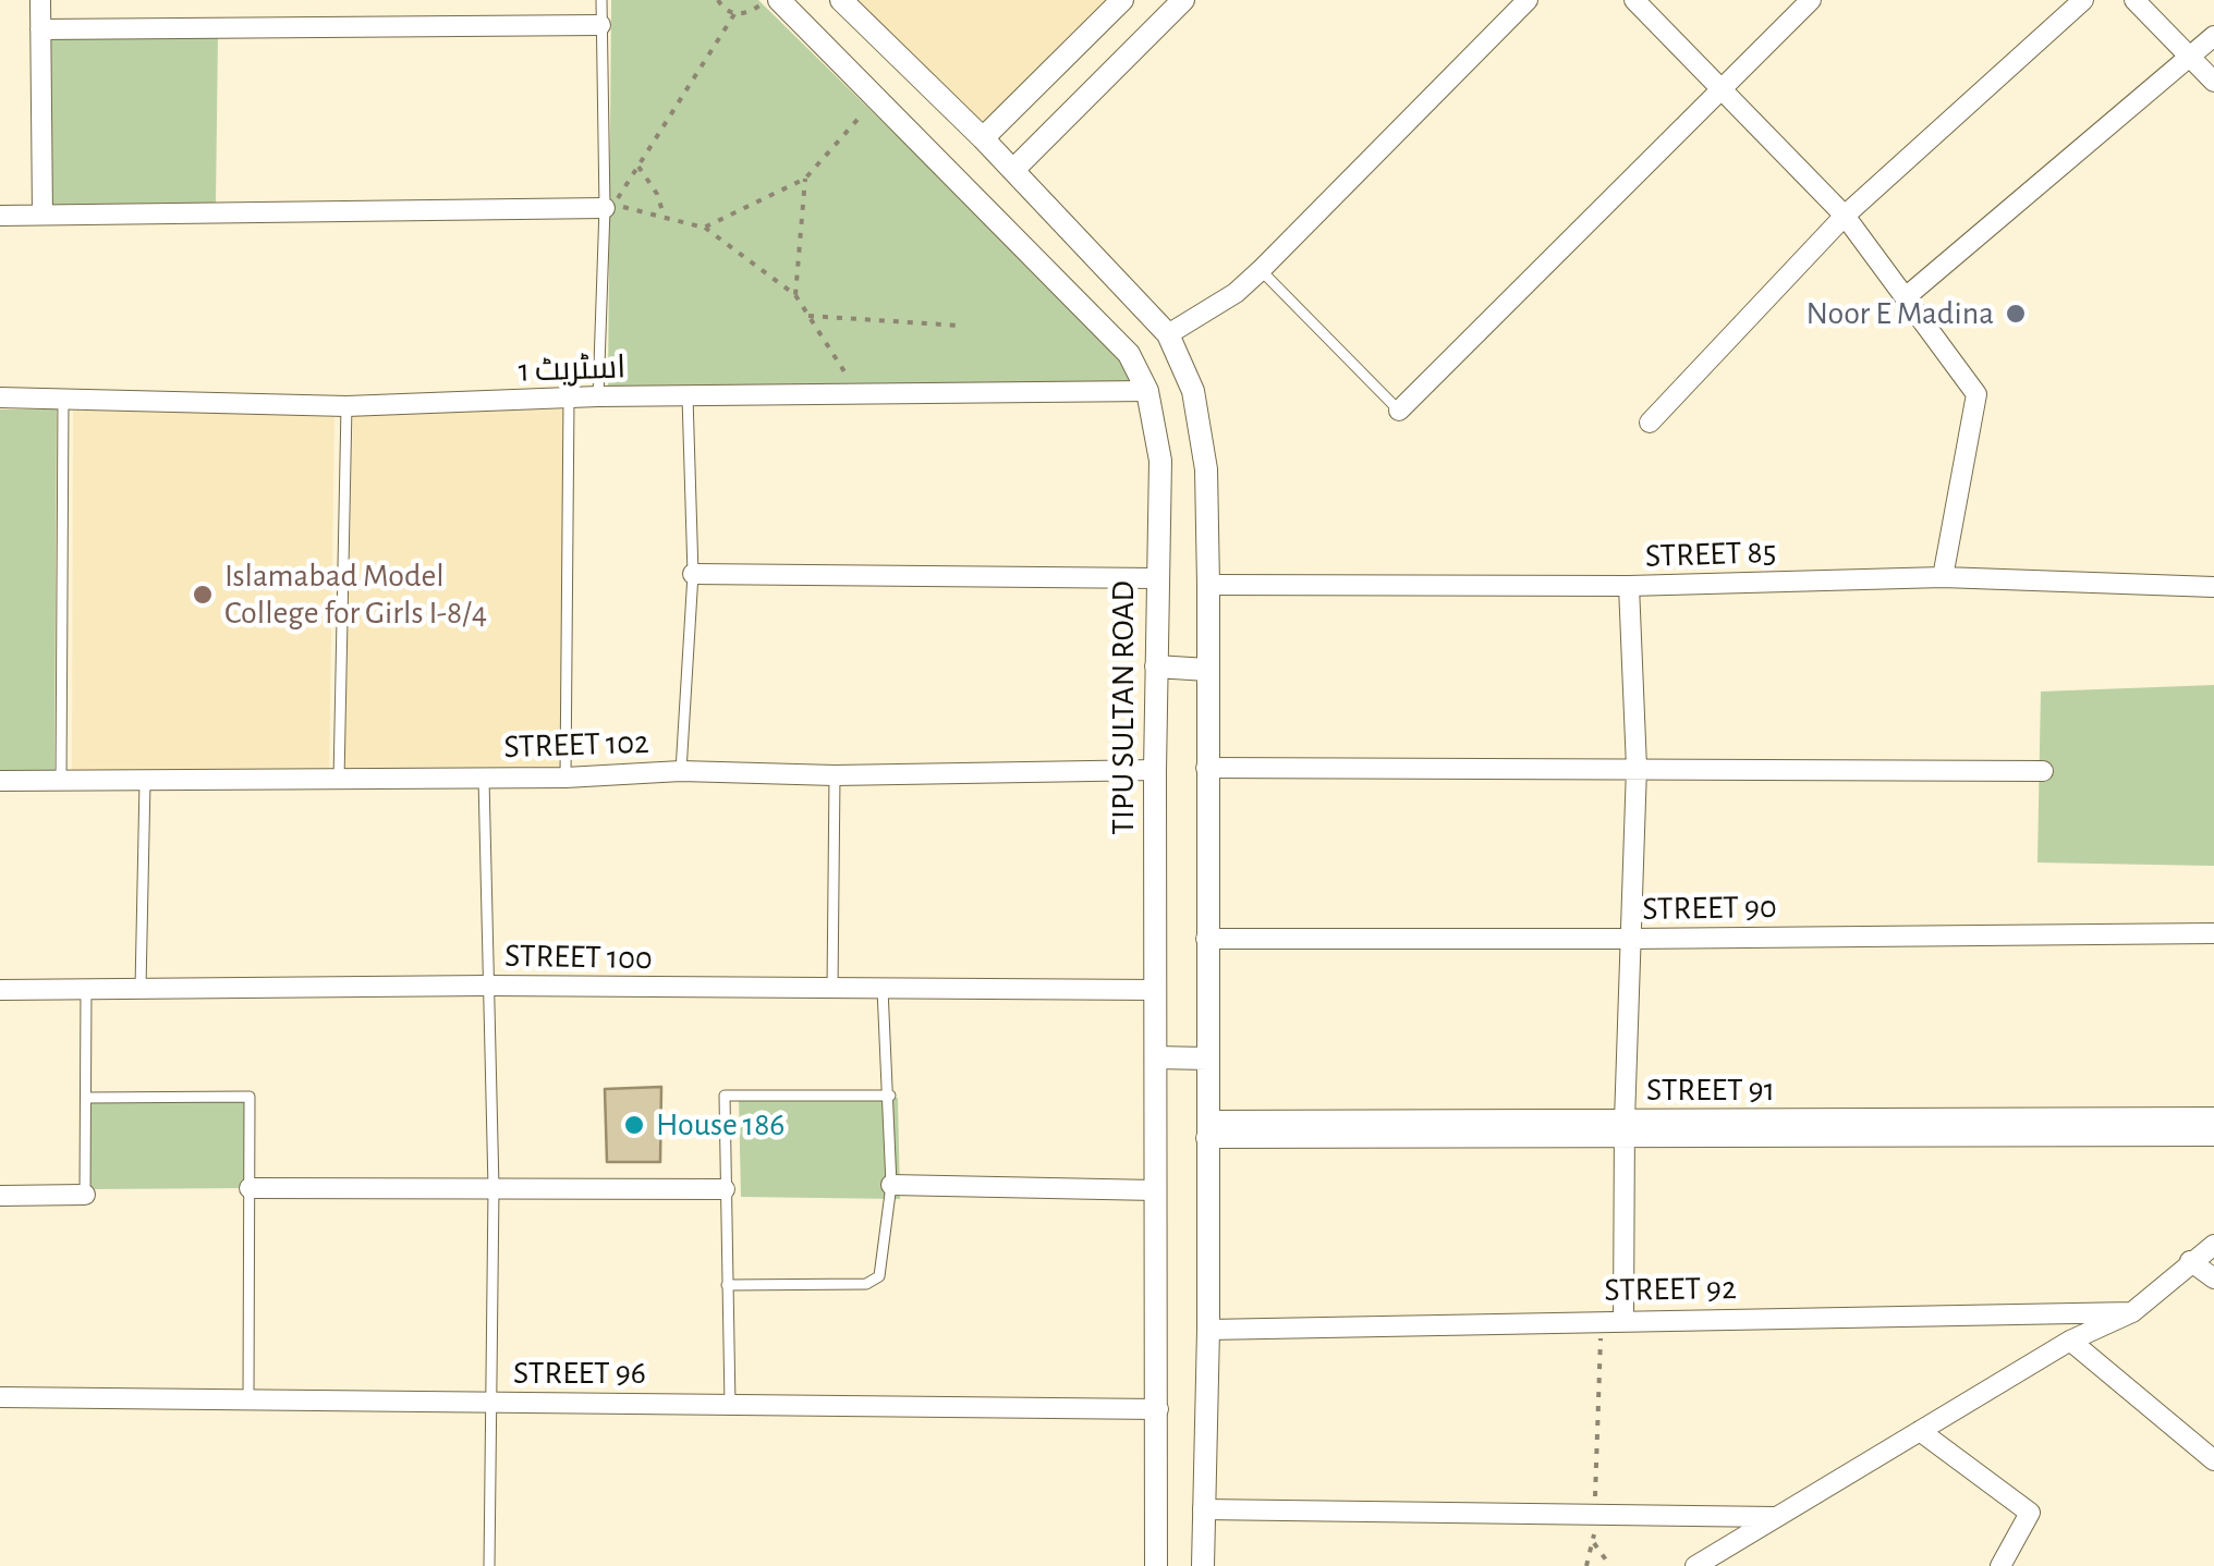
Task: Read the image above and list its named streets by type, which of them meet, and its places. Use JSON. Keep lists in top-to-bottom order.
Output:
{
  "streets": {
    "street": [
      "اسٹریٹ 1",
      "STREET 85",
      "TIPU SULTAN ROAD",
      "STREET 102",
      "STREET 90",
      "STREET 100",
      "STREET 91",
      "STREET 92",
      "STREET 96"
    ]
  },
  "crossings": [
    ["اسٹریٹ 1", "TIPU SULTAN ROAD"],
    ["TIPU SULTAN ROAD", "STREET 102"],
    ["TIPU SULTAN ROAD", "STREET 100"],
    ["TIPU SULTAN ROAD", "STREET 96"]
  ],
  "places": ["Noor E Madina", "Islamabad Model College for Girls I-8/4", "House 186"]
}
